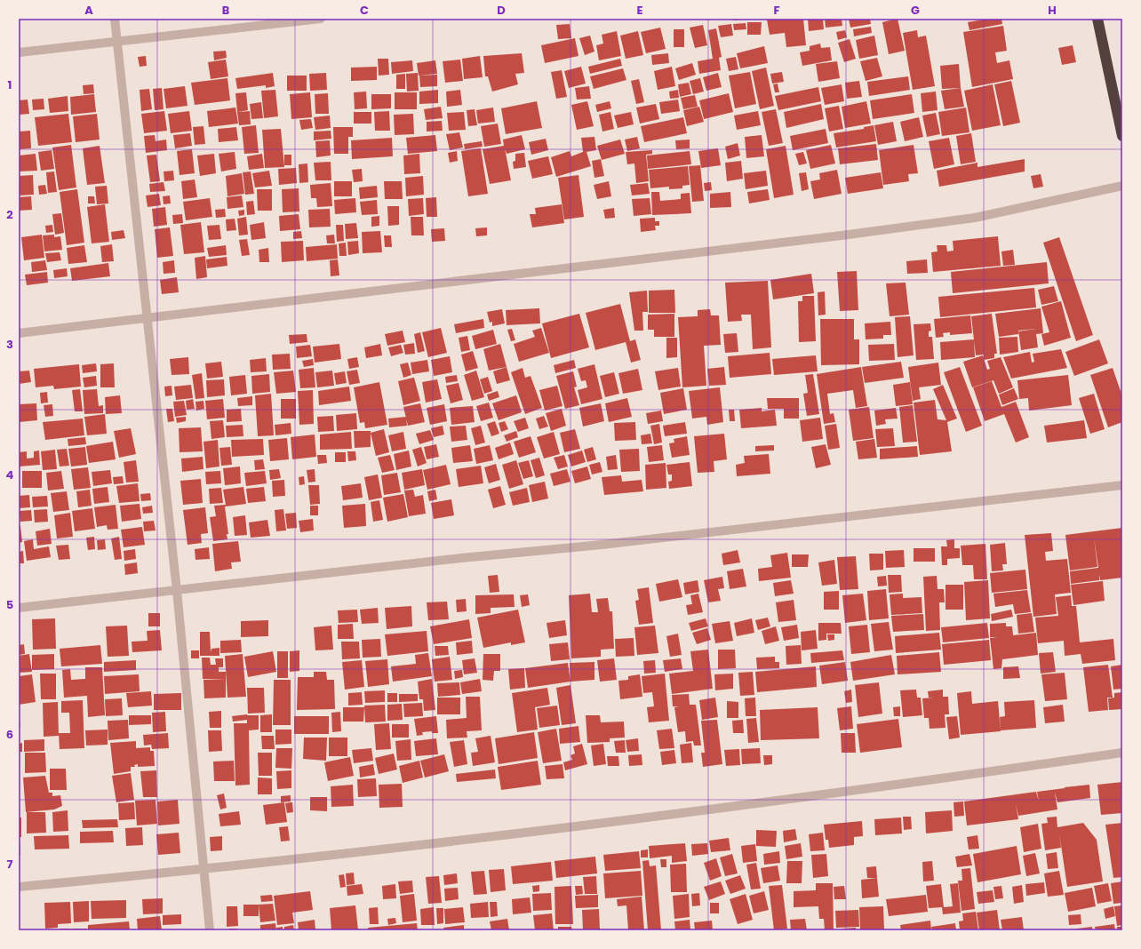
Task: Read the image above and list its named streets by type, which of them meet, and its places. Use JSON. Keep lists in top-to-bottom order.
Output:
{
  "grid": {
    "columns": [
      "A",
      "B",
      "C",
      "D",
      "E",
      "F",
      "G",
      "H"
    ],
    "rows": [
      "1",
      "2",
      "3",
      "4",
      "5",
      "6",
      "7"
    ]
  }
}
